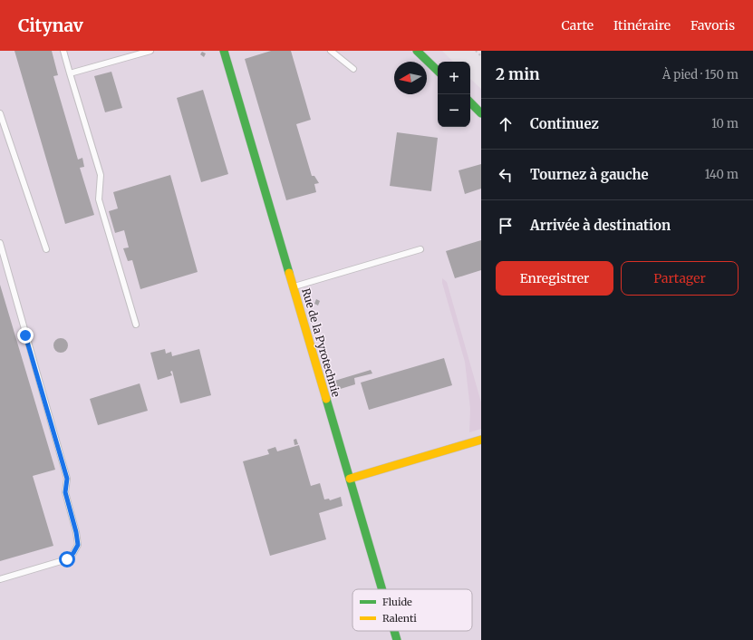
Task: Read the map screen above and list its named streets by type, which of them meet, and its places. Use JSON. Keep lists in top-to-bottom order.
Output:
{
  "streets": {
    "street": ["Rue de la Pyrotechnie"]
  },
  "legend": ["Fluide", "Ralenti"],
  "north": "left",
  "page": {
    "header": "Citynav",
    "nav": ["Carte", "Itinéraire", "Favoris"],
    "heading": ["2 min", "À pied · 150 m"],
    "map_buttons": ["+", "−"],
    "list": [
      ["Continuez", "10 m"],
      ["Tournez à gauche", "140 m"],
      "Arrivée à destination"
    ],
    "buttons": ["Enregistrer", "Partager"]
  }
}
